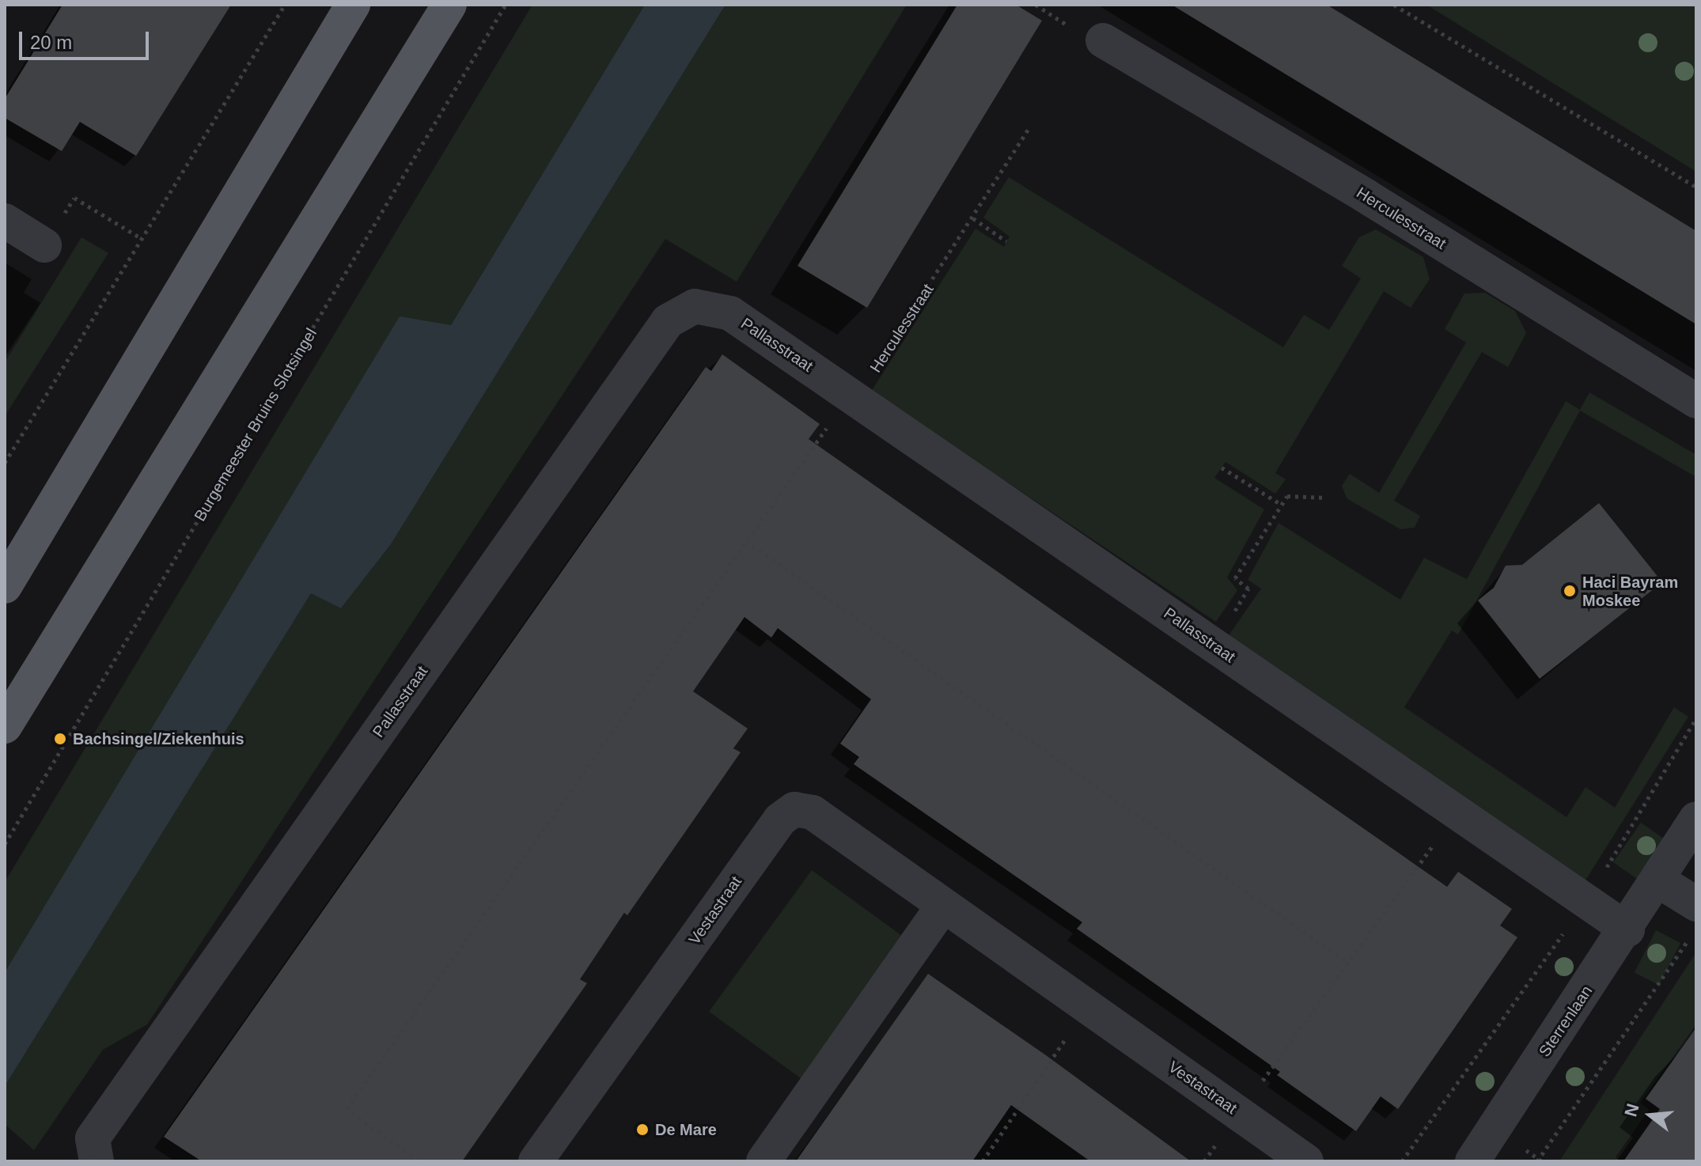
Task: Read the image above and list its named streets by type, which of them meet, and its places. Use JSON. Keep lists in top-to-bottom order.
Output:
{
  "streets": {
    "street": [
      "Herculesstraat",
      "Pallasstraat",
      "Vestastraat",
      "Sterrenlaan"
    ],
    "path": ["Burgemeester Bruins Slotsingel"]
  },
  "crossings": [
    ["Herculesstraat", "Pallasstraat"],
    ["Pallasstraat", "Sterrenlaan"]
  ],
  "places": ["Haci Bayram Moskee", "Bachsingel/Ziekenhuis", "De Mare"],
  "scale_bar": "20 m",
  "north": "left"
}
